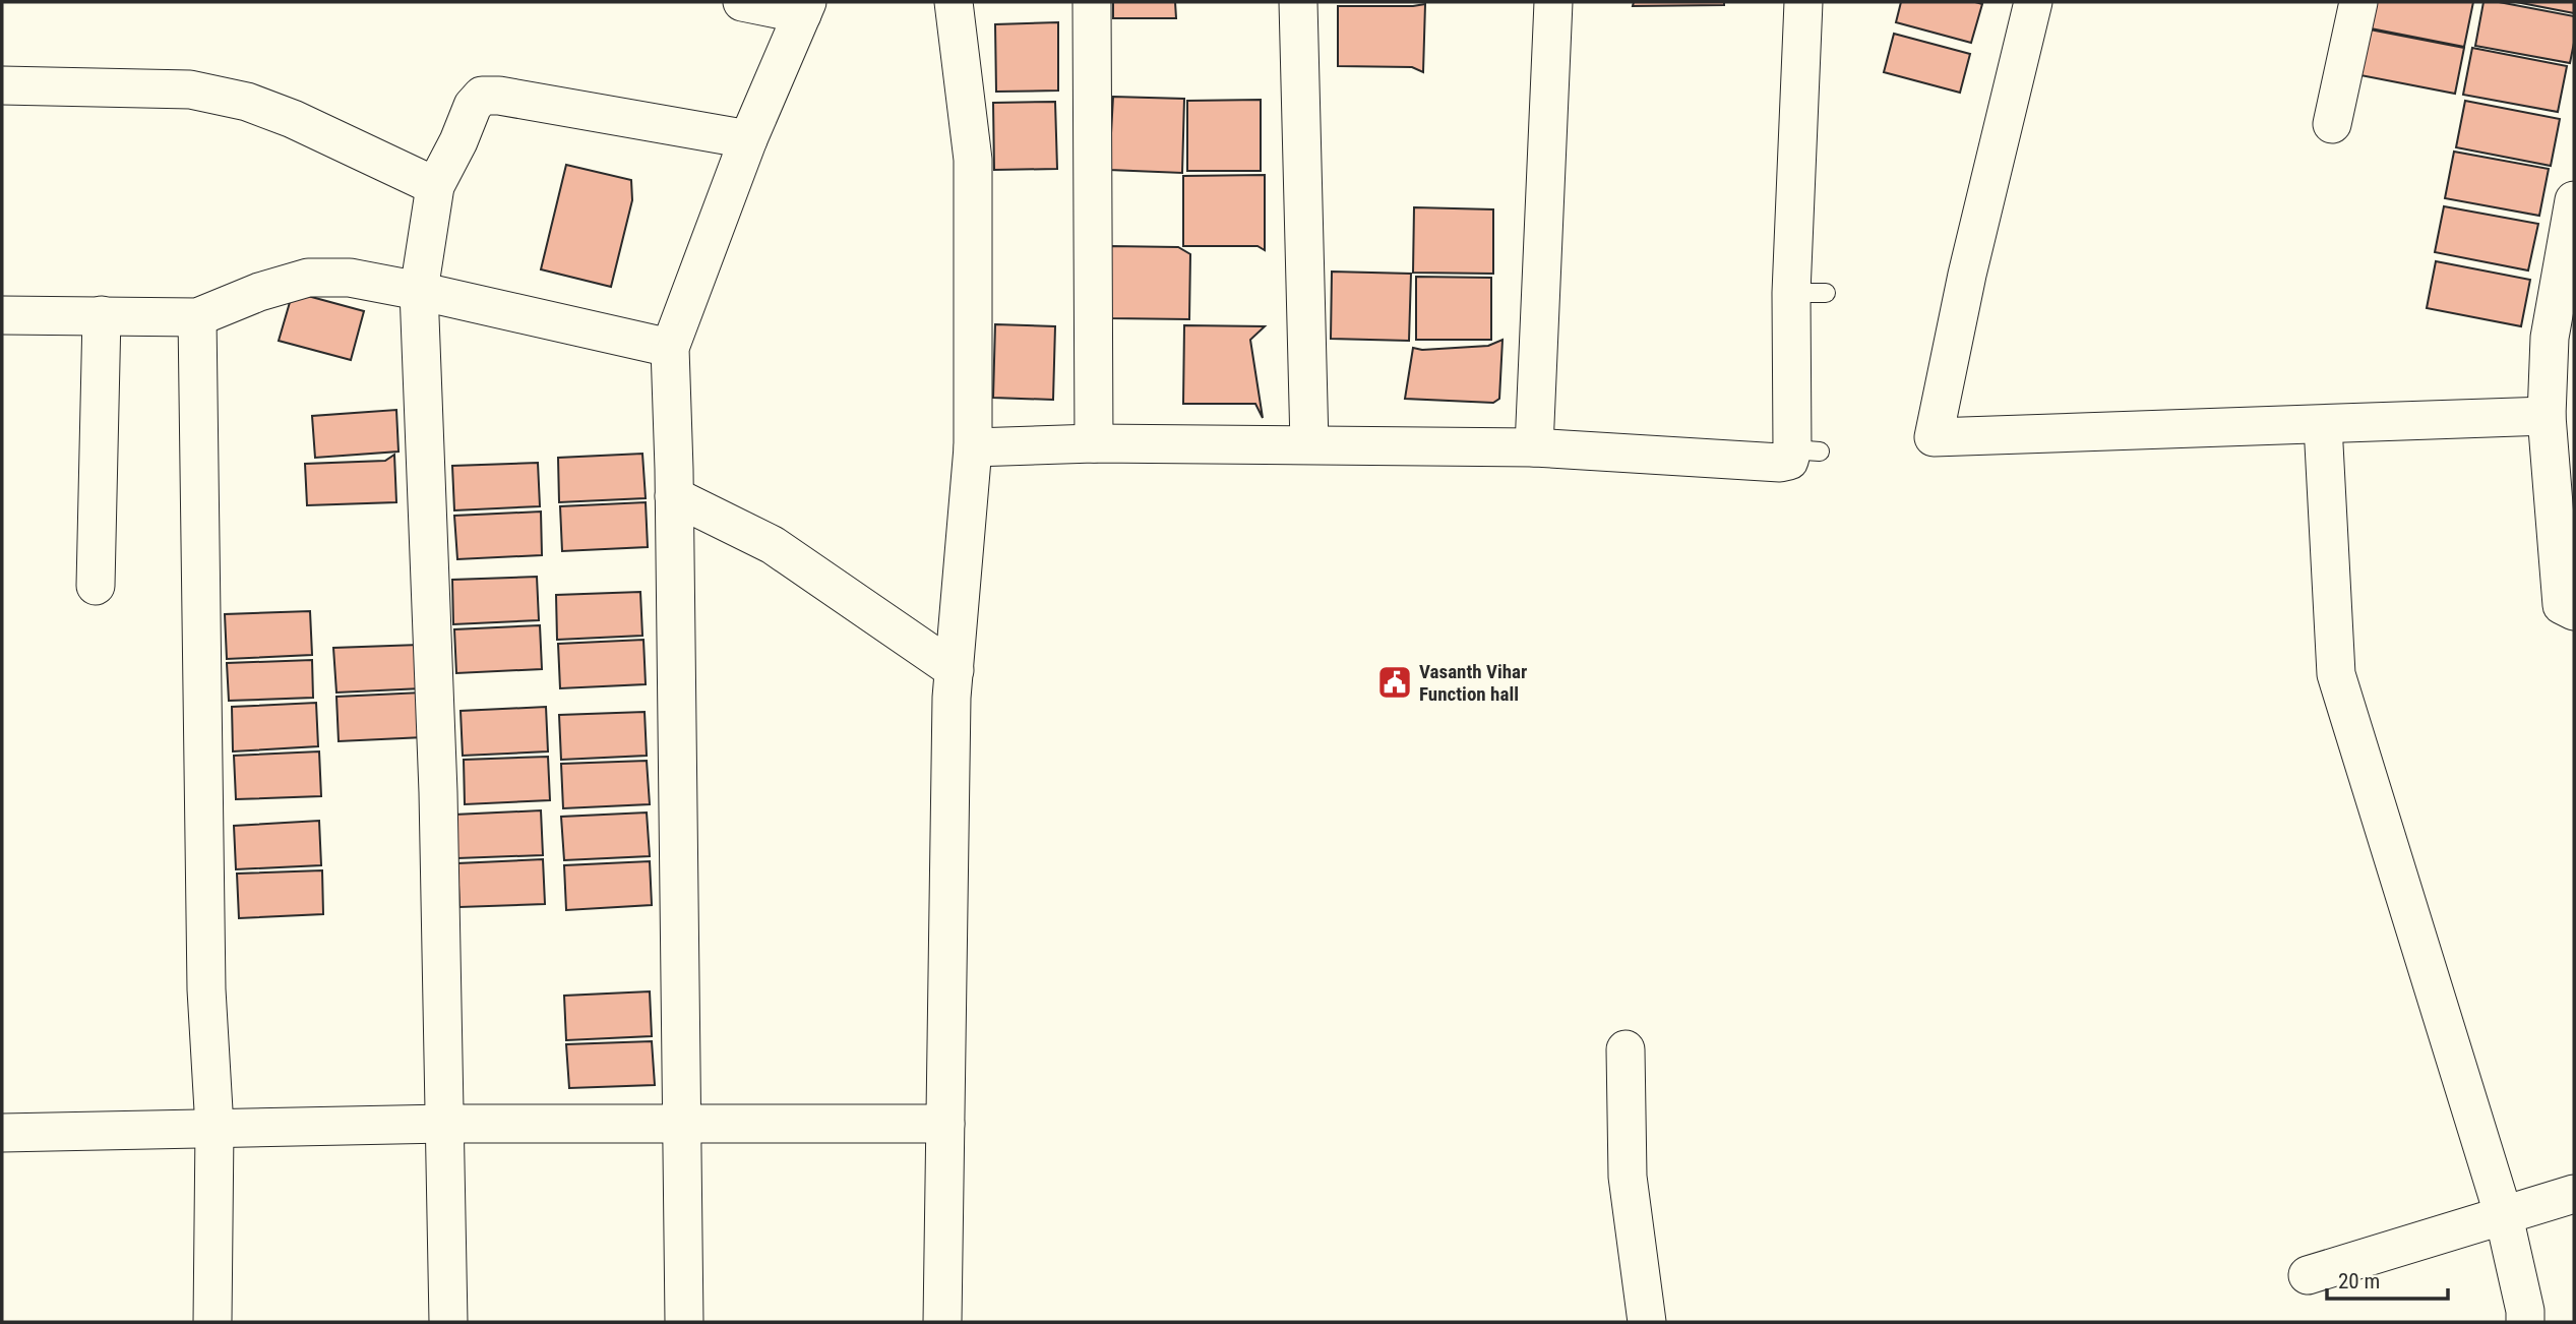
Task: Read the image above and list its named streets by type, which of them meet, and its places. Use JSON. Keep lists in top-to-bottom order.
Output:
{
  "places": {
    "public building": ["Vasanth Vihar Function hall"]
  },
  "scale_bar": "20 m"
}
